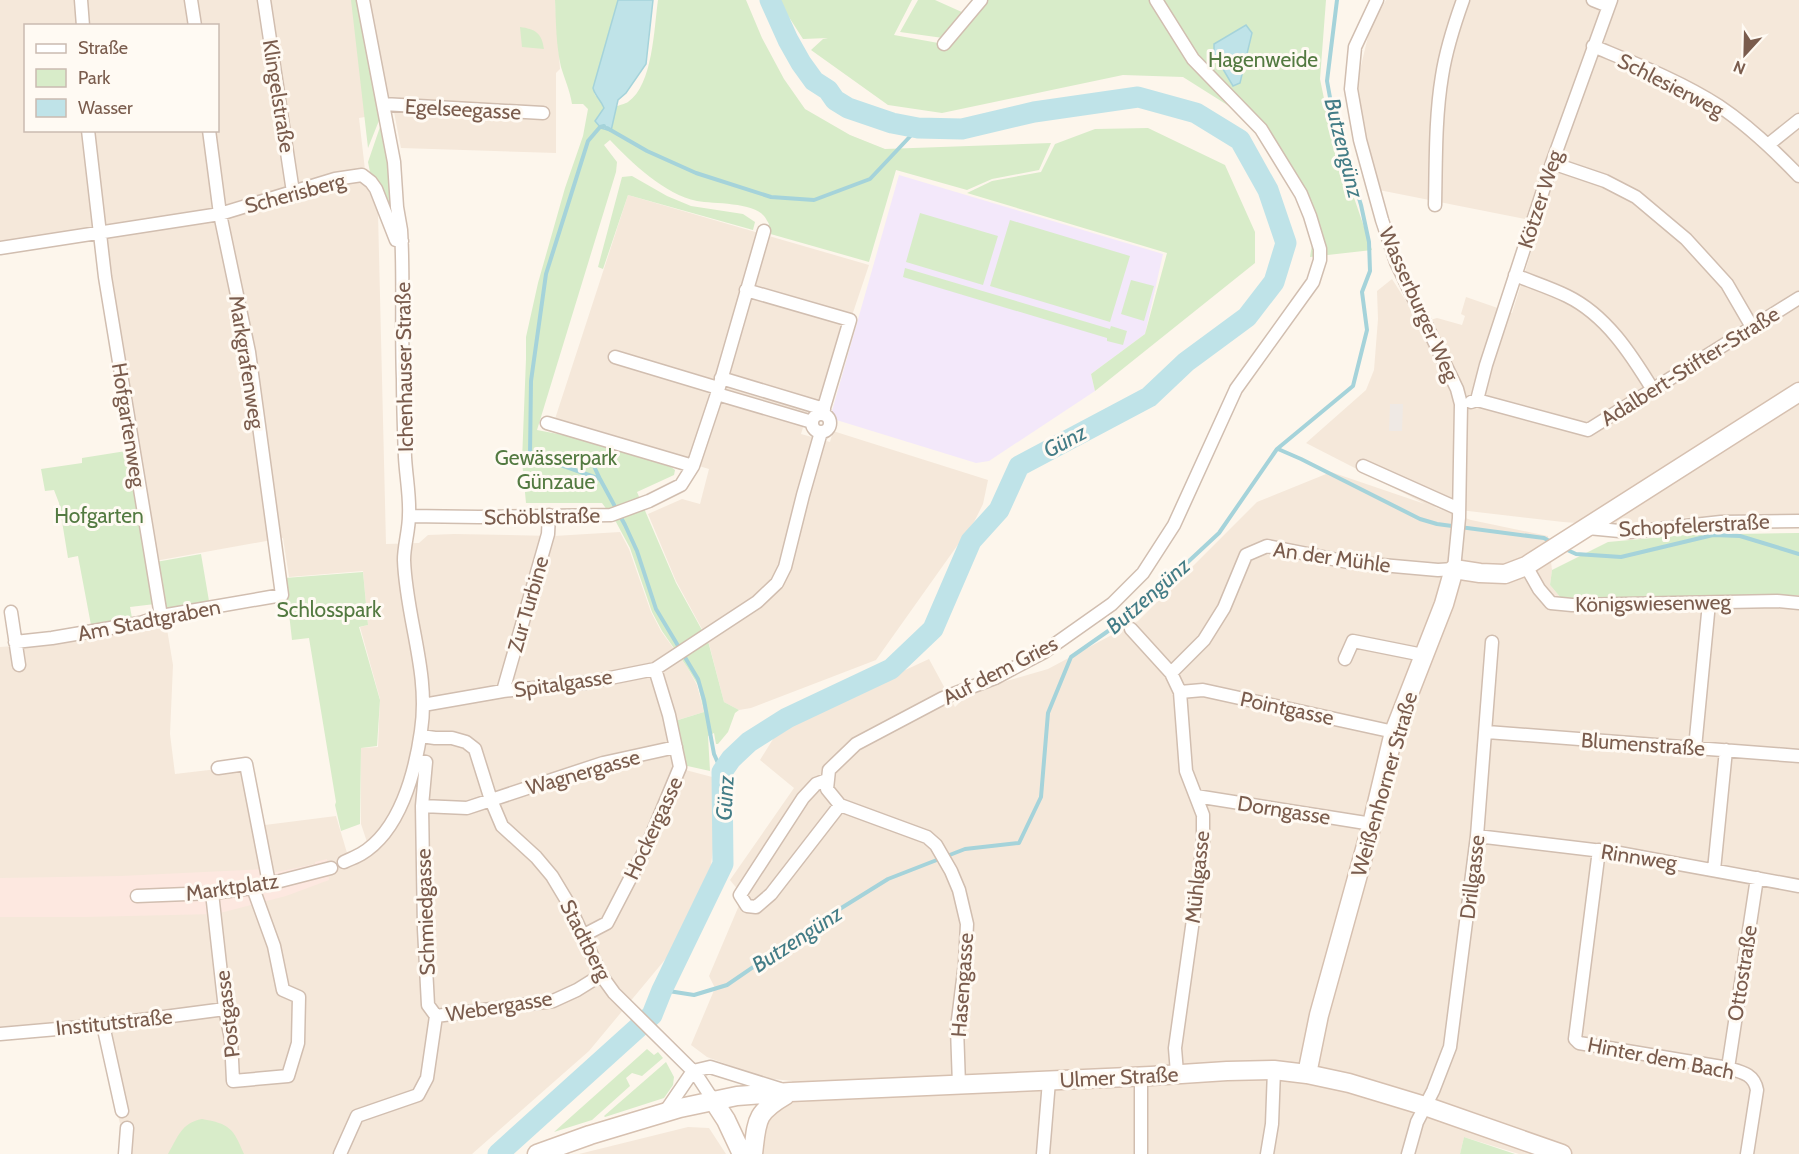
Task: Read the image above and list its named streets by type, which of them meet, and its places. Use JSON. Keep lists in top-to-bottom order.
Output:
{
  "streets": {
    "main road": ["Weißenhorner Straße", "Ulmer Straße"],
    "street": [
      "Schlesierweg",
      "Klingelstraße",
      "Egelseegasse",
      "Scherisberg",
      "Kötzer Weg",
      "Wasserburger Weg",
      "Markgrafenweg",
      "Adalbert-Stifter-Straße",
      "Ichenhauser Straße",
      "Hofgartenweg",
      "Schöblstraße",
      "Schopfelerstraße",
      "An der Mühle",
      "Königswiesenweg",
      "Zur Turbine",
      "Am Stadtgraben",
      "Auf dem Gries",
      "Spitalgasse",
      "Pointgasse",
      "Blumenstraße",
      "Wagnergasse",
      "Dorngasse",
      "Hockergasse",
      "Rinnweg",
      "Mühlgasse",
      "Drillgasse",
      "Marktplatz",
      "Schmiedgasse",
      "Stadtberg",
      "Ottostraße",
      "Hasengasse",
      "Webergasse",
      "Postgasse",
      "Institutstraße",
      "Hinter dem Bach"
    ]
  },
  "crossings": [
    ["Schlesierweg", "Kötzer Weg"],
    ["Klingelstraße", "Scherisberg"],
    ["Egelseegasse", "Ichenhauser Straße"],
    ["Scherisberg", "Markgrafenweg"],
    ["Scherisberg", "Ichenhauser Straße"],
    ["Scherisberg", "Hofgartenweg"],
    ["Kötzer Weg", "Adalbert-Stifter-Straße"],
    ["Wasserburger Weg", "An der Mühle"],
    ["Wasserburger Weg", "Weißenhorner Straße"],
    ["Markgrafenweg", "Am Stadtgraben"],
    ["Ichenhauser Straße", "Schöblstraße"],
    ["Ichenhauser Straße", "Spitalgasse"],
    ["Ichenhauser Straße", "Stadtberg"],
    ["Hofgartenweg", "Am Stadtgraben"],
    ["Schöblstraße", "Zur Turbine"],
    ["Schöblstraße", "Spitalgasse"],
    ["An der Mühle", "Weißenhorner Straße"],
    ["An der Mühle", "Mühlgasse"],
    ["Zur Turbine", "Spitalgasse"],
    ["Auf dem Gries", "Hasengasse"],
    ["Spitalgasse", "Hockergasse"],
    ["Pointgasse", "Weißenhorner Straße"],
    ["Pointgasse", "Mühlgasse"],
    ["Blumenstraße", "Drillgasse"],
    ["Wagnergasse", "Hockergasse"],
    ["Wagnergasse", "Stadtberg"],
    ["Weißenhorner Straße", "Dorngasse"],
    ["Weißenhorner Straße", "Ulmer Straße"],
    ["Dorngasse", "Mühlgasse"],
    ["Hockergasse", "Stadtberg"],
    ["Rinnweg", "Drillgasse"],
    ["Rinnweg", "Ottostraße"],
    ["Rinnweg", "Hinter dem Bach"],
    ["Mühlgasse", "Ulmer Straße"],
    ["Drillgasse", "Ulmer Straße"],
    ["Marktplatz", "Postgasse"],
    ["Schmiedgasse", "Webergasse"],
    ["Stadtberg", "Webergasse"],
    ["Stadtberg", "Ulmer Straße"],
    ["Ottostraße", "Hinter dem Bach"],
    ["Hasengasse", "Ulmer Straße"],
    ["Postgasse", "Institutstraße"]
  ],
  "water": ["Butzengünz", "Günz"],
  "parks": [
    "Hagenweide",
    "Gewässerpark Günzaue",
    "Hofgarten",
    "Schlosspark"
  ],
  "legend": ["Straße", "Park", "Wasser"],
  "north": "bottom"
}
